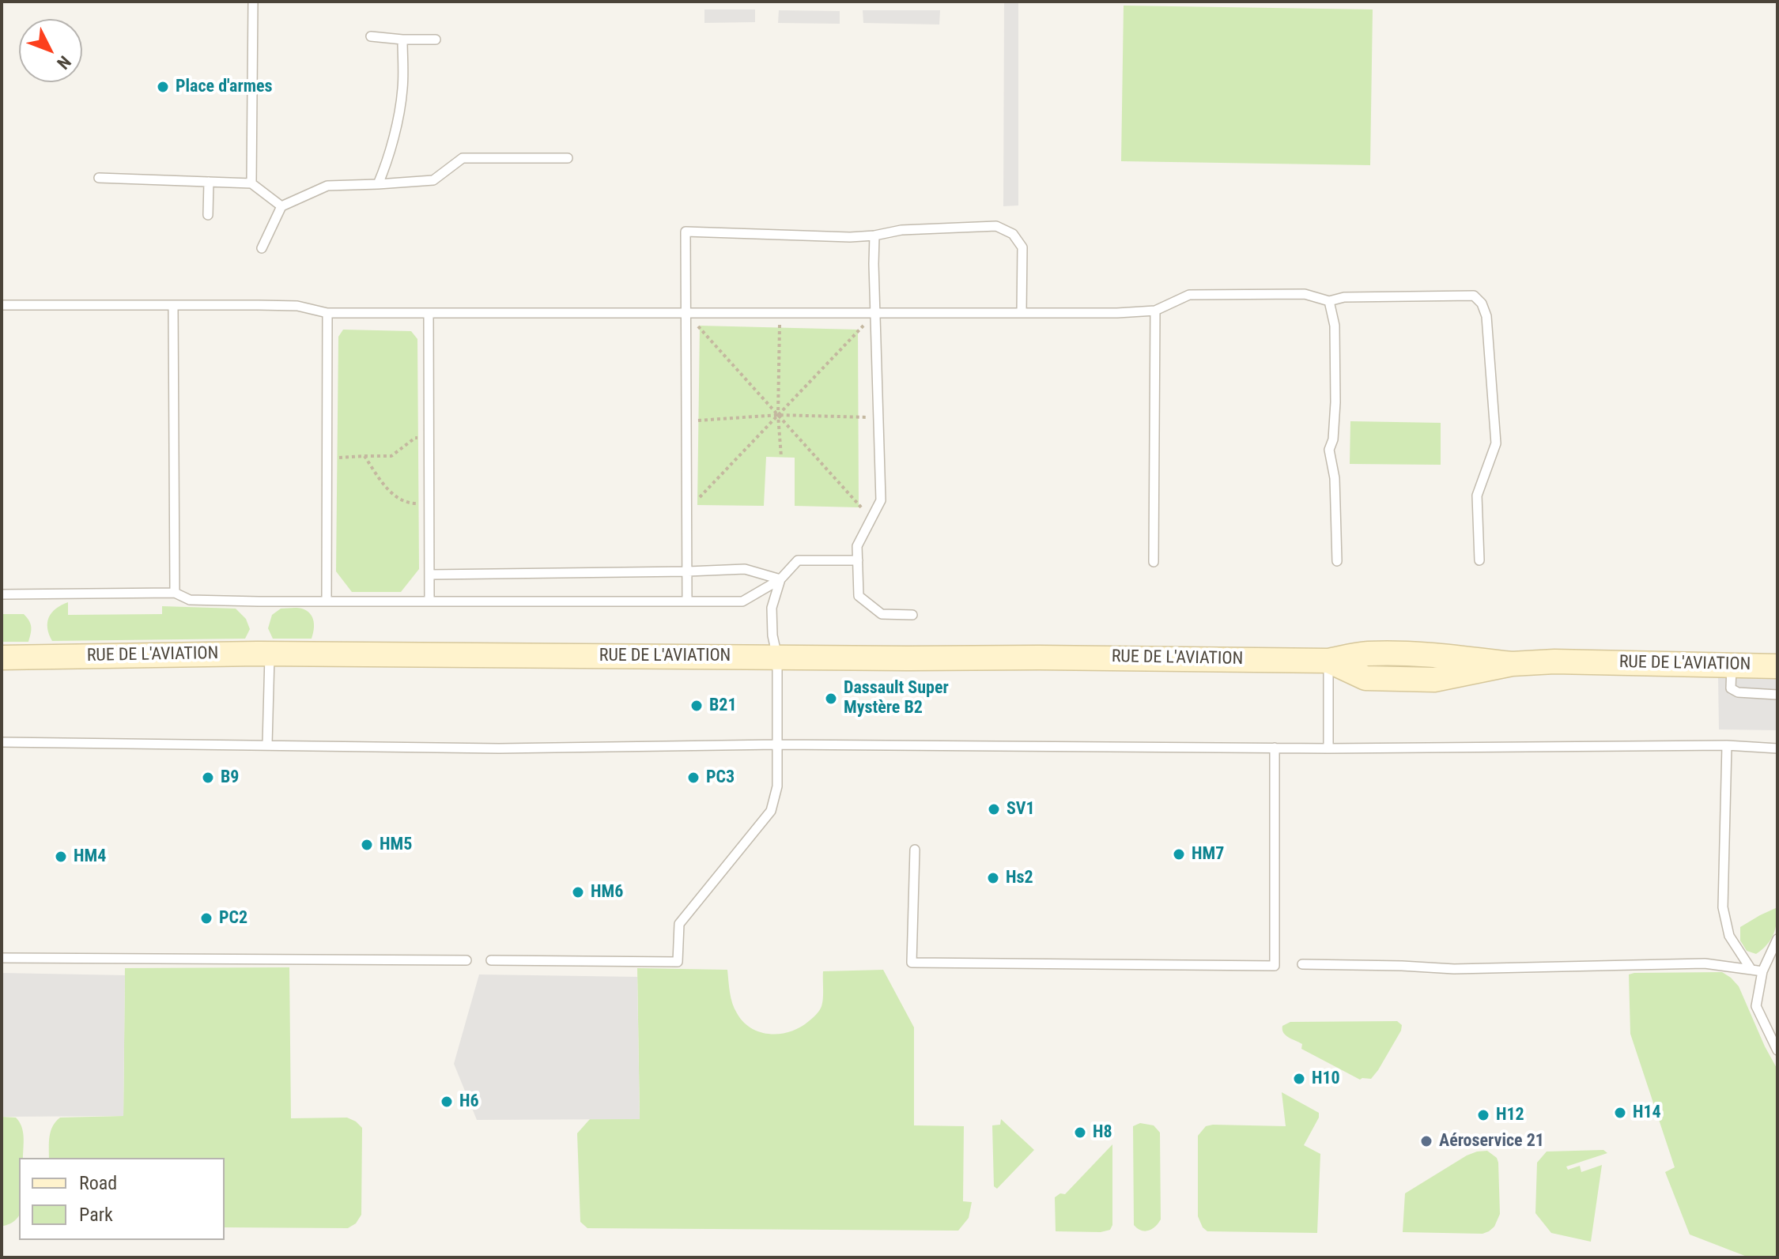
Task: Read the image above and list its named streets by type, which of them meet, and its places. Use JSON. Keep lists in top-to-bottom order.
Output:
{
  "streets": {
    "street": ["RUE DE L'AVIATION"]
  },
  "places": [
    "Place d'armes",
    "Dassault Super Mystère B2",
    "B21",
    "B9",
    "PC3",
    "SV1",
    "HM5",
    "HM7",
    "HM4",
    "Hs2",
    "HM6",
    "PC2",
    "H10",
    "H6",
    "H14",
    "H12",
    "H8",
    "Aéroservice 21"
  ],
  "legend": ["Road", "Park"],
  "north": "bottom right"
}
